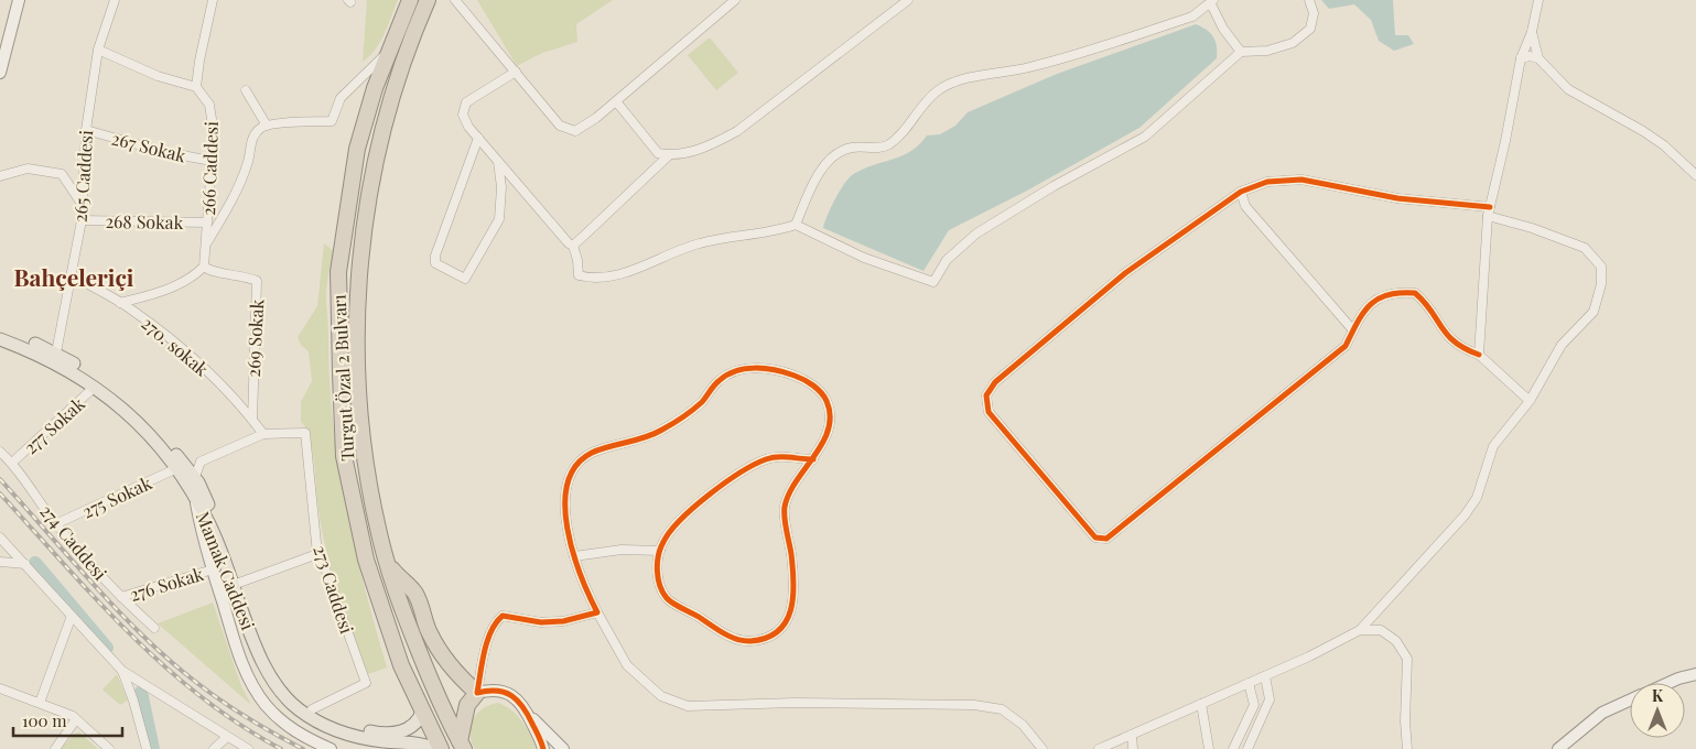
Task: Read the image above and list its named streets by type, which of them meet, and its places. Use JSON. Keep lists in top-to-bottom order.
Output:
{
  "streets": {
    "highway": ["Turgut Özal 2 Bulvarı"],
    "main road": ["Mamak Caddesi"],
    "street": [
      "267 Sokak",
      "266 Caddesi",
      "265 Caddesi",
      "268 Sokak",
      "269 Sokak",
      "270. sokak",
      "277 Sokak",
      "275 Sokak",
      "274 Caddesi",
      "276 Sokak",
      "273 Caddesi"
    ]
  },
  "crossings": [
    ["267 Sokak", "266 Caddesi"],
    ["267 Sokak", "265 Caddesi"],
    ["266 Caddesi", "268 Sokak"],
    ["266 Caddesi", "269 Sokak"],
    ["265 Caddesi", "268 Sokak"],
    ["265 Caddesi", "270. sokak"],
    ["265 Caddesi", "Mamak Caddesi"],
    ["269 Sokak", "270. sokak"],
    ["270. sokak", "273 Caddesi"],
    ["Turgut Özal 2 Bulvarı", "Mamak Caddesi"],
    ["277 Sokak", "274 Caddesi"],
    ["277 Sokak", "Mamak Caddesi"],
    ["275 Sokak", "274 Caddesi"],
    ["275 Sokak", "Mamak Caddesi"],
    ["274 Caddesi", "276 Sokak"],
    ["Mamak Caddesi", "273 Caddesi"]
  ],
  "districts": ["Bahçeleriçi"],
  "scale_bar": "100 m",
  "north": "top"
}
